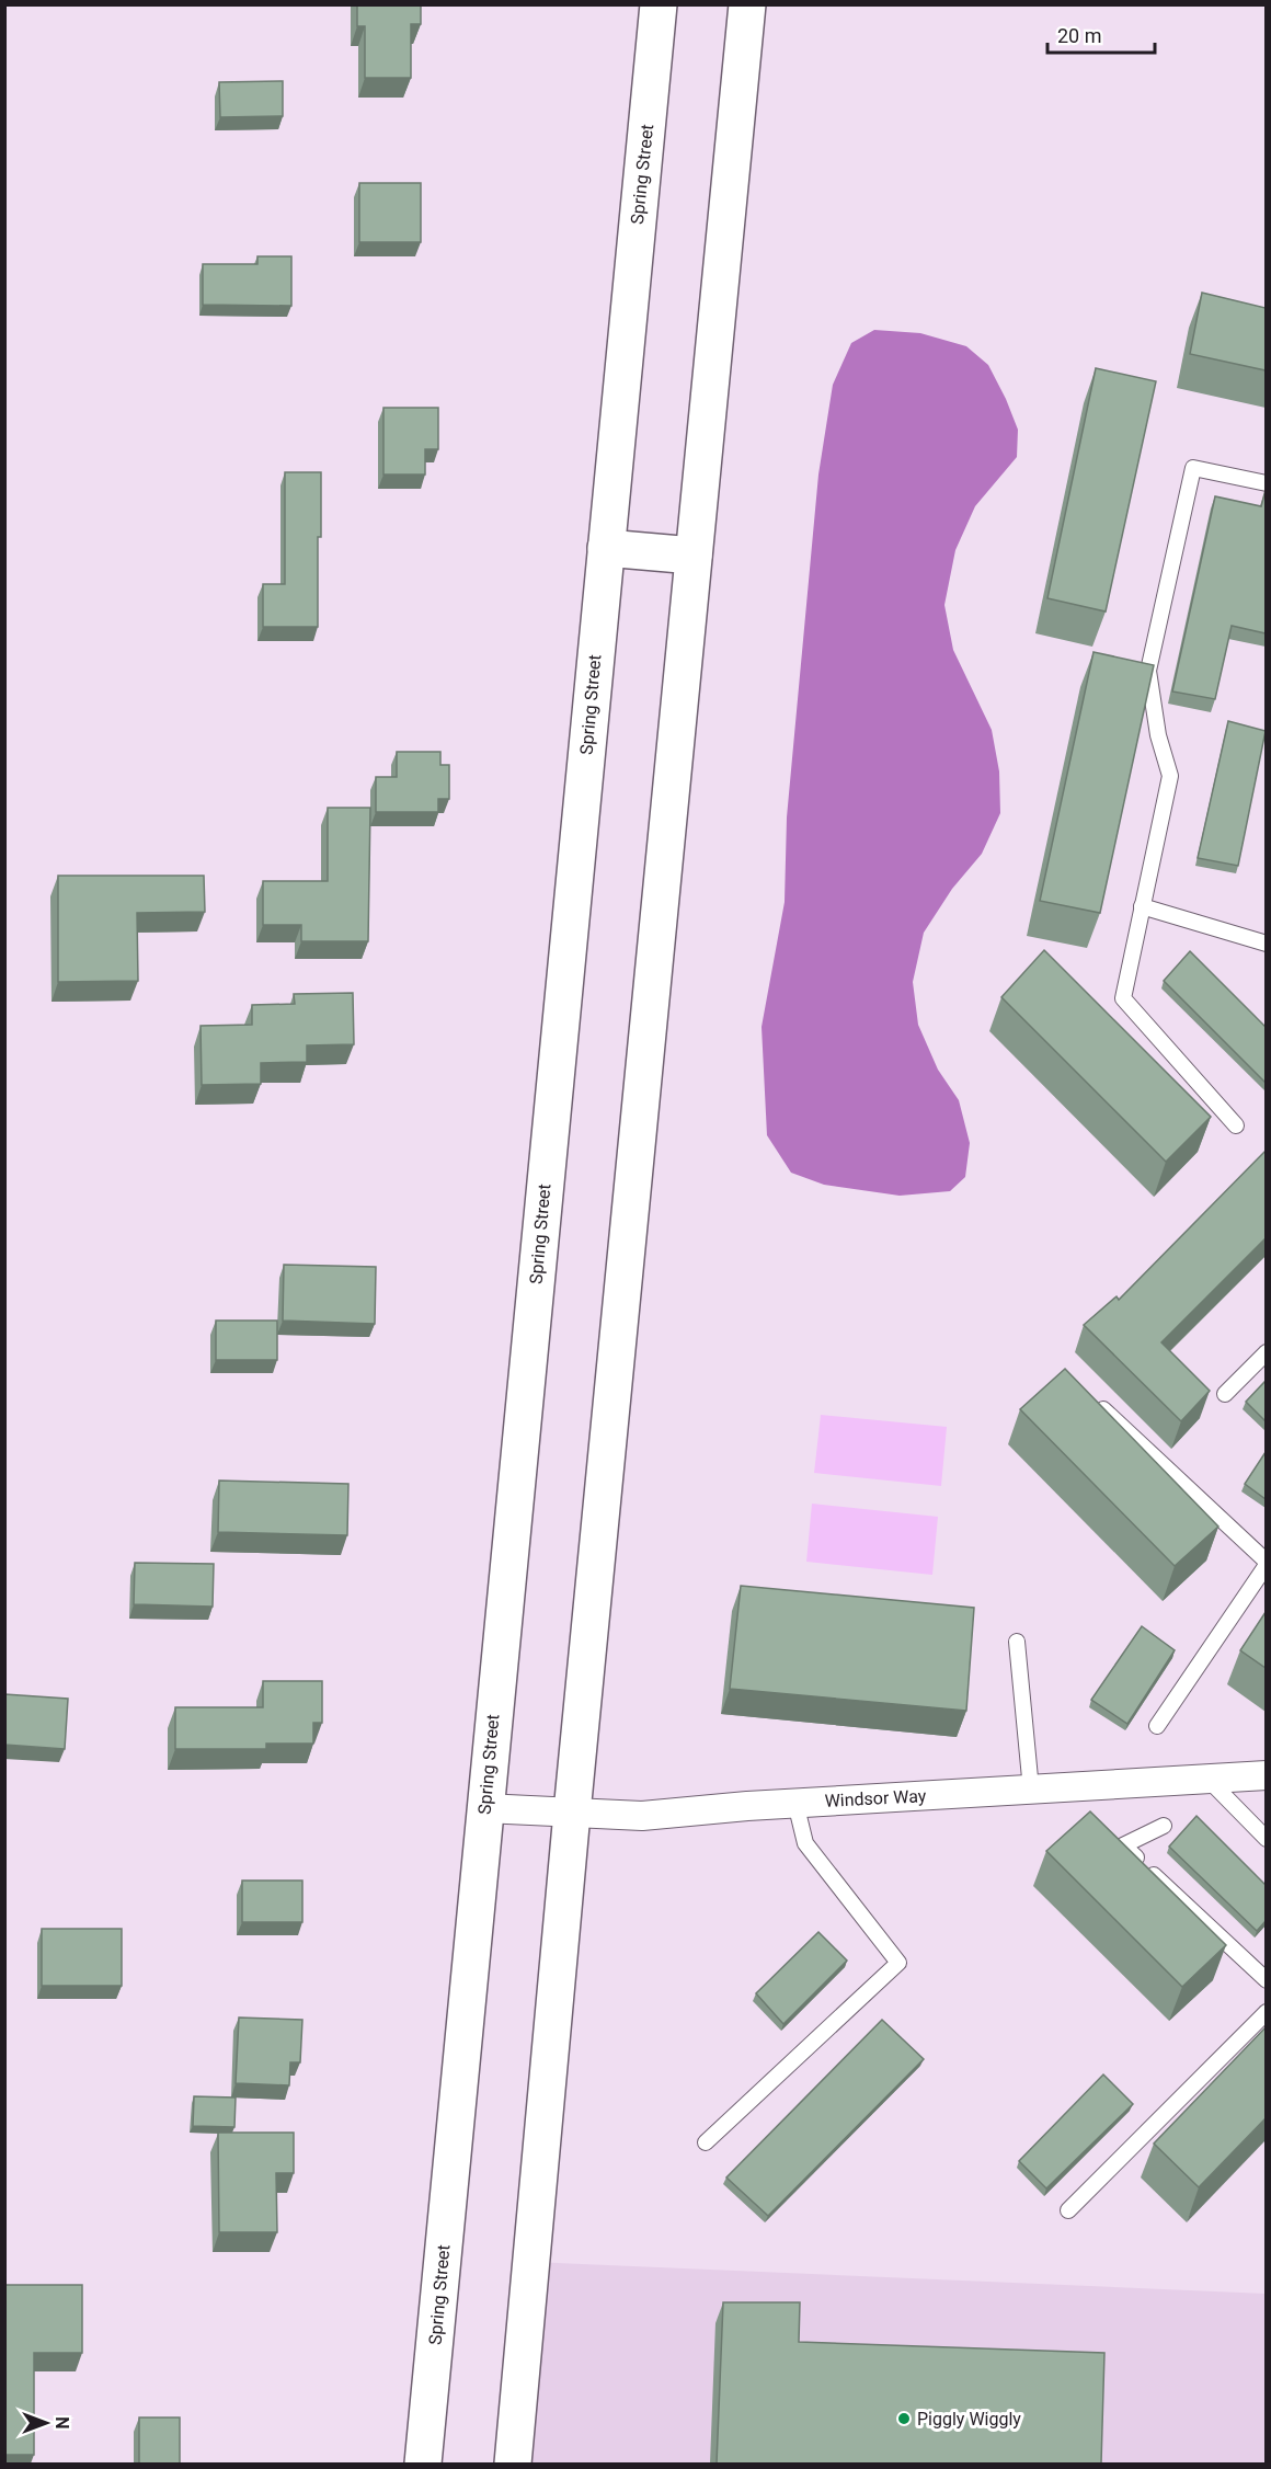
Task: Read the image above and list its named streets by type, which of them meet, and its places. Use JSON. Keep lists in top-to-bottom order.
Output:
{
  "streets": {
    "main road": ["Spring Street"],
    "street": ["Windsor Way"]
  },
  "crossings": [
    ["Spring Street", "Windsor Way"]
  ],
  "places": ["Piggly Wiggly"],
  "scale_bar": "20 m",
  "north": "right"
}
